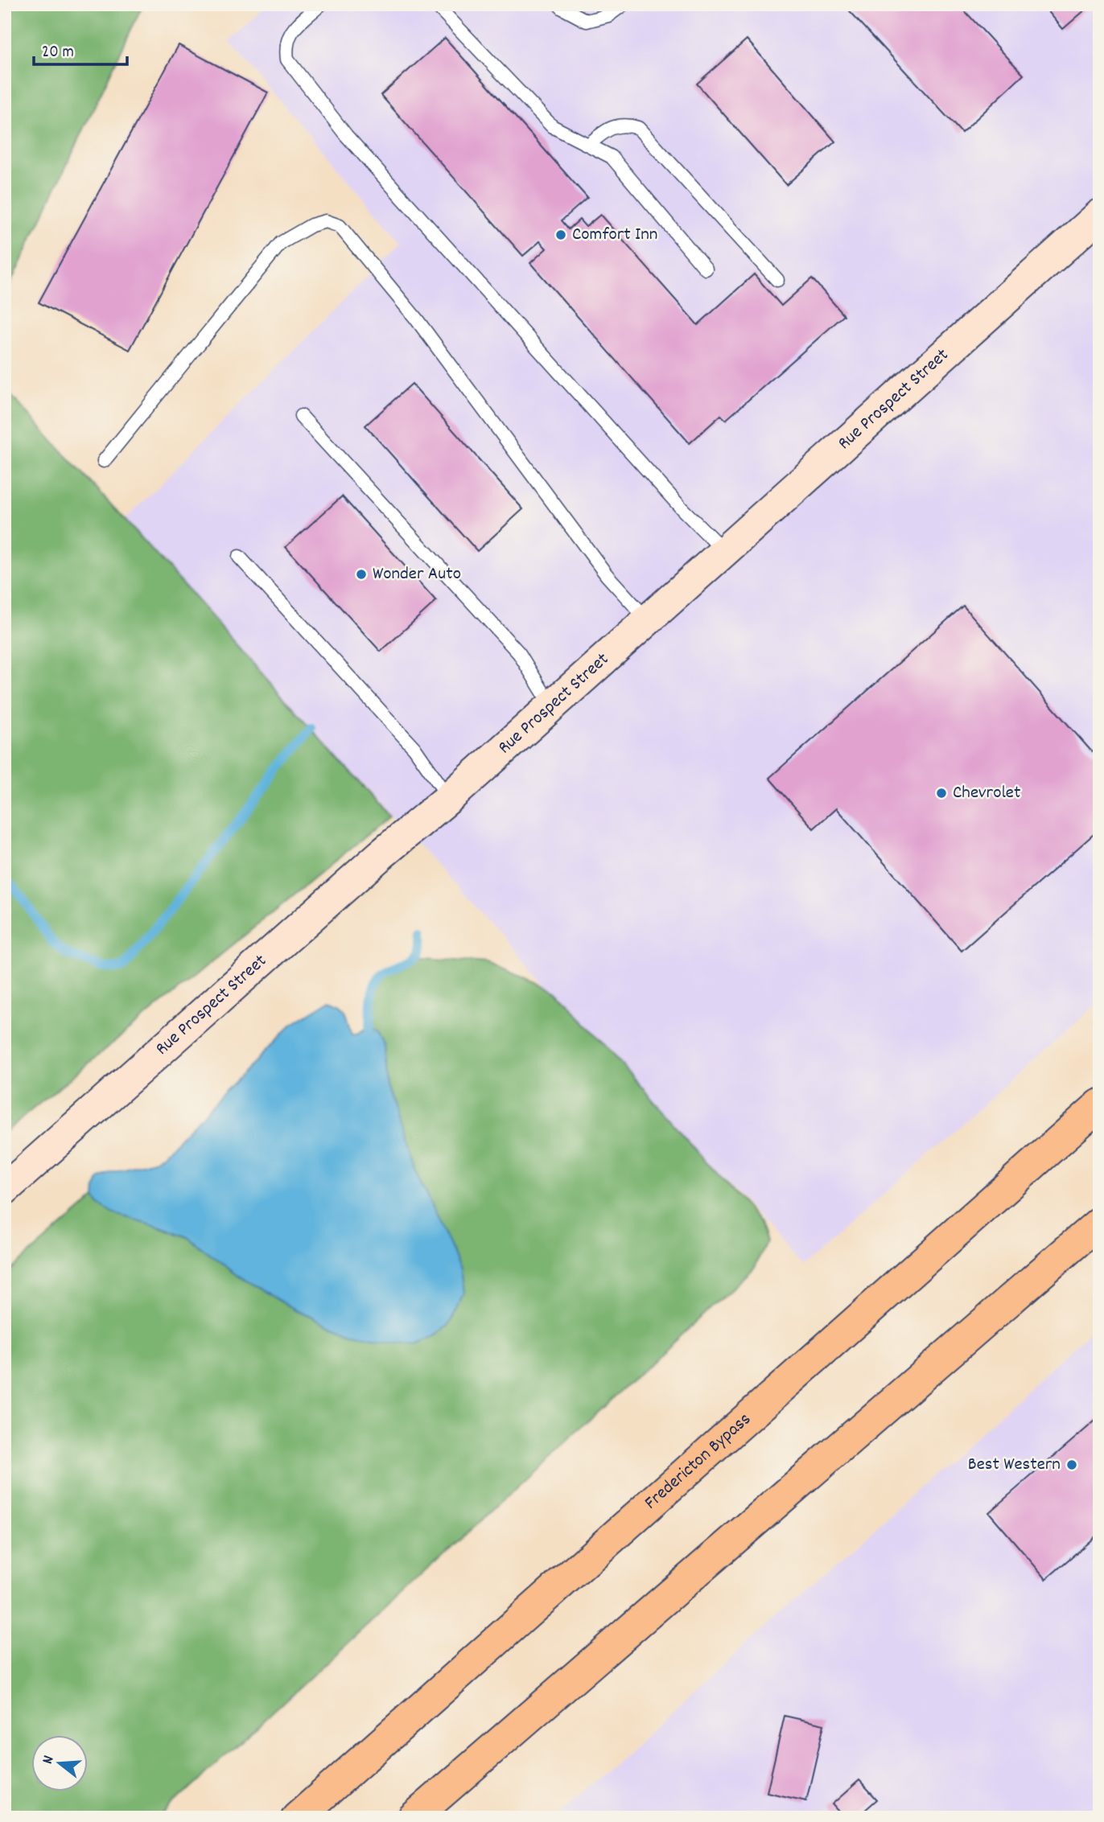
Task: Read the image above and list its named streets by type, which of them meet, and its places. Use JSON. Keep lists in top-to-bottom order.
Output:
{
  "streets": {
    "highway": ["Fredericton Bypass"],
    "main road": ["Rue Prospect Street"]
  },
  "places": [
    "Comfort Inn",
    "Wonder Auto",
    "Chevrolet",
    "Best Western"
  ],
  "scale_bar": "20 m",
  "north": "left"
}
